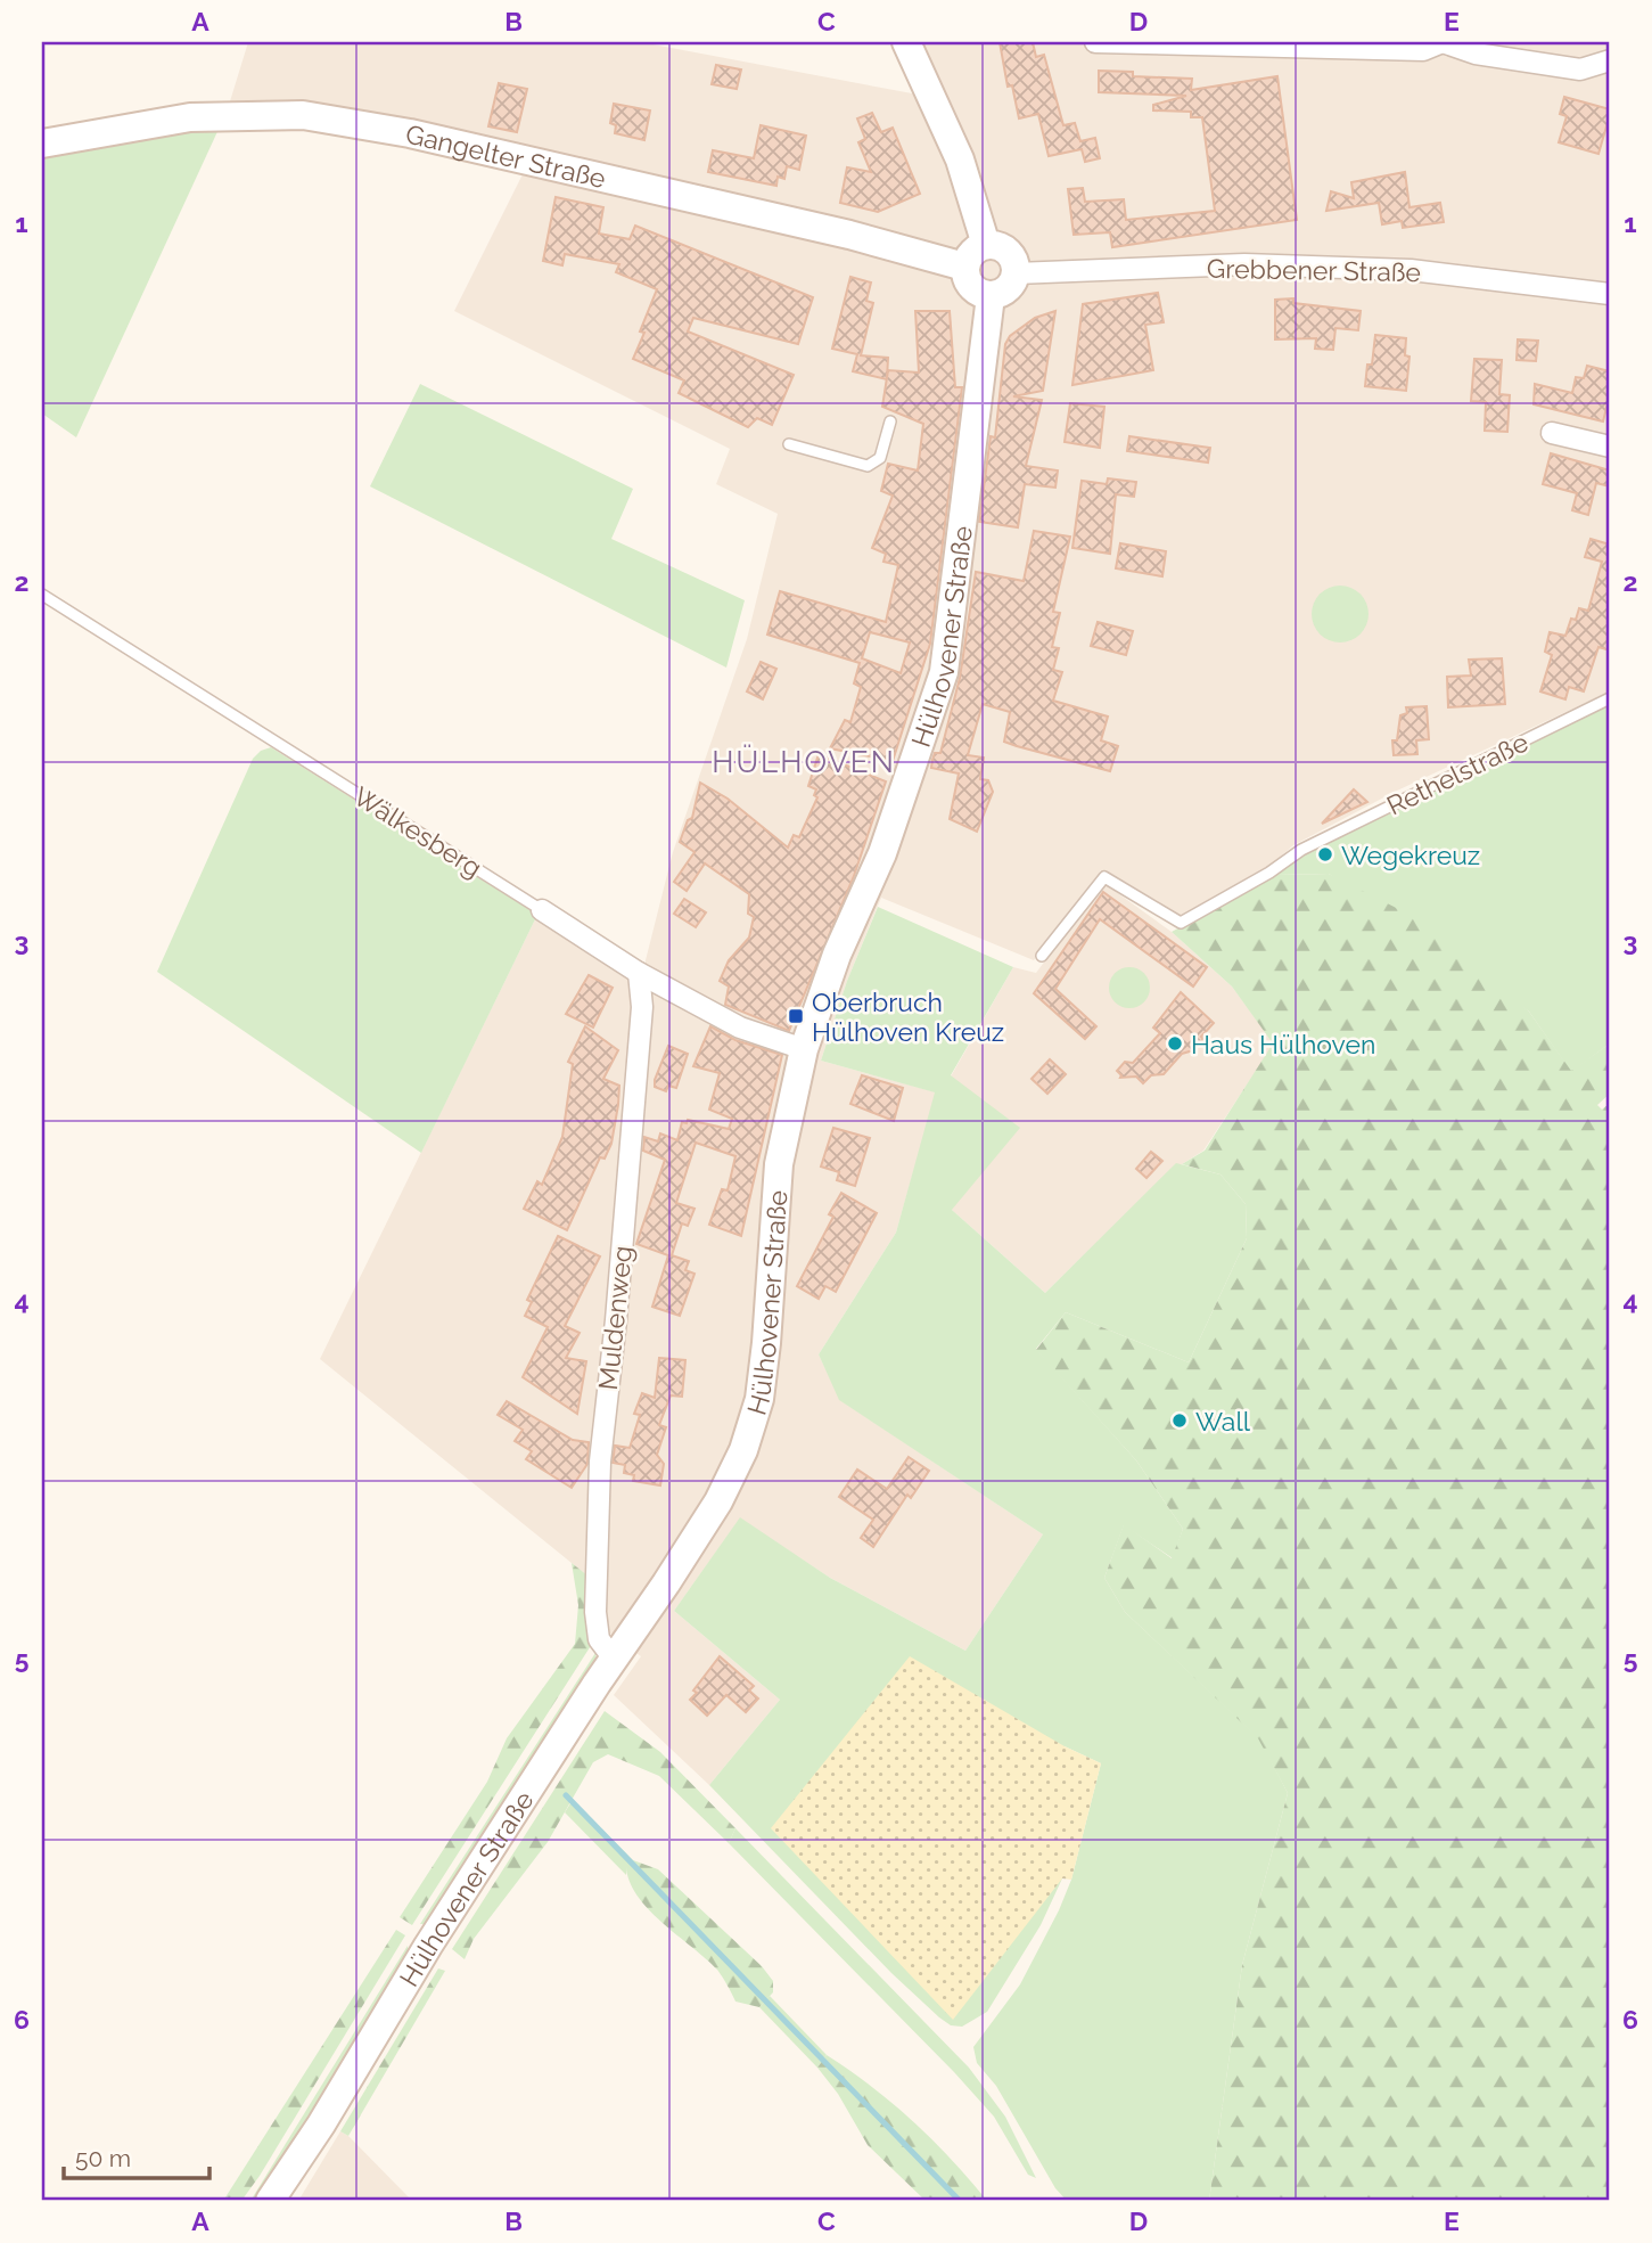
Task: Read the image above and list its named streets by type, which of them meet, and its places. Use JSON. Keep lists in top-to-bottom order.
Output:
{
  "streets": {
    "main road": ["Gangelter Straße", "Hülhovener Straße"],
    "street": ["Grebbener Straße", "Wälkesberg", "Muldenweg"],
    "lane": ["Rethelstraße"]
  },
  "crossings": [
    ["Gangelter Straße", "Grebbener Straße"],
    ["Gangelter Straße", "Hülhovener Straße"],
    ["Grebbener Straße", "Hülhovener Straße"],
    ["Hülhovener Straße", "Wälkesberg"],
    ["Hülhovener Straße", "Muldenweg"],
    ["Wälkesberg", "Muldenweg"]
  ],
  "districts": ["HÜLHOVEN"],
  "places": {
    "other": ["Wegekreuz", "Haus Hülhoven", "Wall"],
    "transit": ["Oberbruch Hülhoven Kreuz"]
  },
  "scale_bar": "50 m",
  "grid": {
    "columns": [
      "A",
      "B",
      "C",
      "D",
      "E"
    ],
    "rows": [
      "1",
      "2",
      "3",
      "4",
      "5",
      "6"
    ]
  }
}
